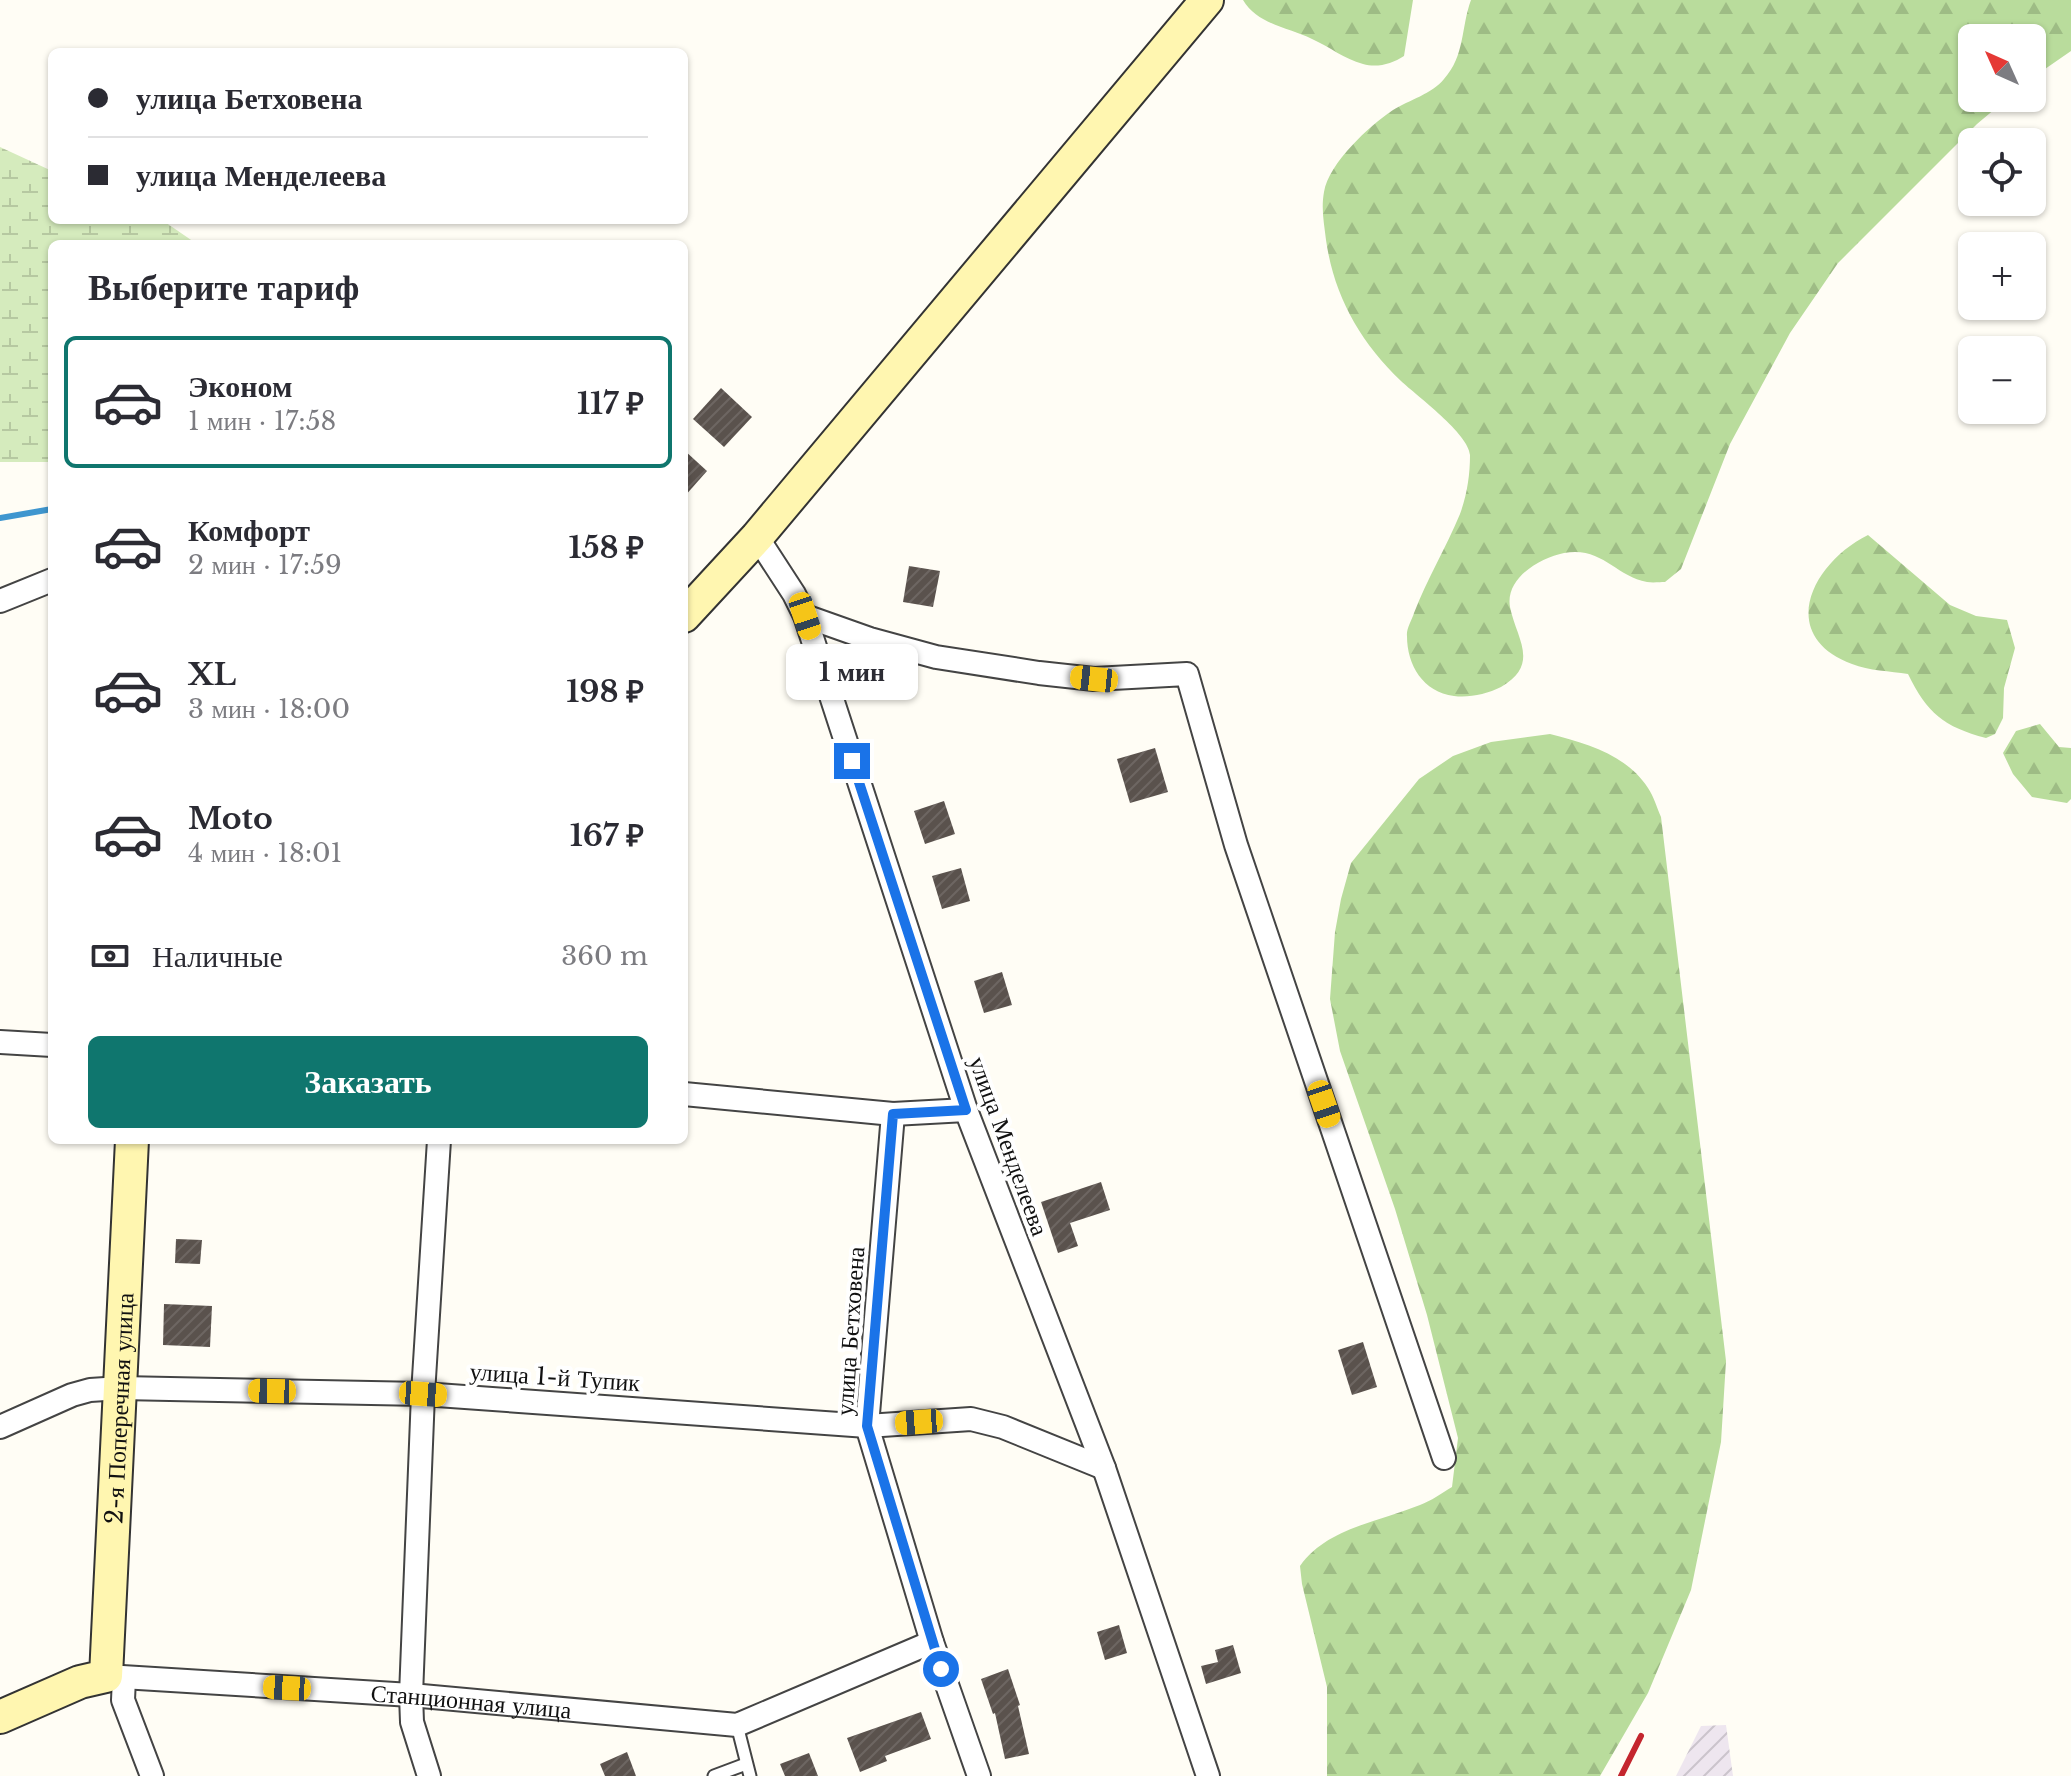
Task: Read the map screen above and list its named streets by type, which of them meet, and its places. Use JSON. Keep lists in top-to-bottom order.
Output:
{
  "streets": {
    "street": [
      "улица Менделеева",
      "улица Бетховена",
      "улица 1-й Тупик",
      "2-я Поперечная улица",
      "Станционная улица"
    ]
  },
  "crossings": [
    ["улица Менделеева", "улица 1-й Тупик"],
    ["улица Бетховена", "улица 1-й Тупик"],
    ["улица Бетховена", "Станционная улица"],
    ["улица 1-й Тупик", "2-я Поперечная улица"],
    ["2-я Поперечная улица", "Станционная улица"]
  ],
  "north": "top left",
  "page": {
    "map_buttons": ["+", "−"],
    "banner": ["улица Бетховена", "улица Менделеева"],
    "heading": "Выберите тариф",
    "list": [
      {
        "name": "Эконом",
        "note": "1 мин · 17:58",
        "value": "117 ₽"
      },
      {
        "name": "Комфорт",
        "note": "2 мин · 17:59",
        "value": "158 ₽"
      },
      {
        "name": "XL",
        "note": "3 мин · 18:00",
        "value": "198 ₽"
      },
      {
        "name": "Moto",
        "note": "4 мин · 18:01",
        "value": "167 ₽"
      }
    ],
    "bubble": "1 мин",
    "pay": ["Наличные", "360 m"],
    "buttons": "Заказать"
  }
}
